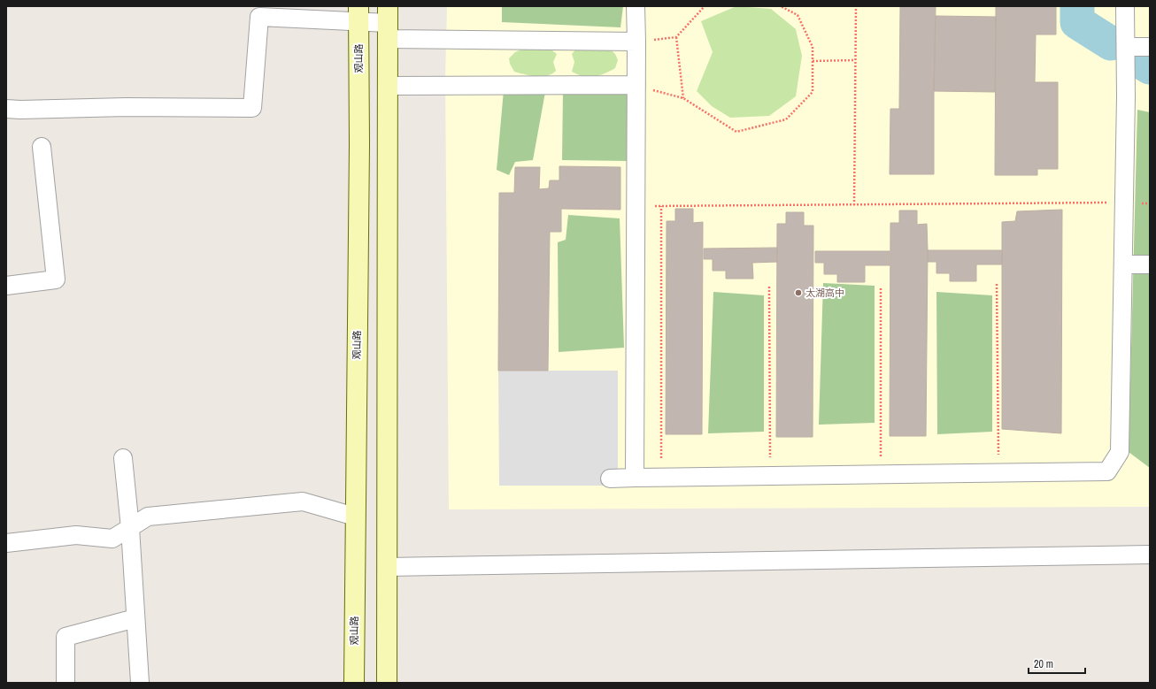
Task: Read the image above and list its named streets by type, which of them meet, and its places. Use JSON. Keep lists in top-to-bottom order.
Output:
{
  "streets": {
    "main road": ["观山路"]
  },
  "places": ["太湖高中"],
  "scale_bar": "20 m"
}
